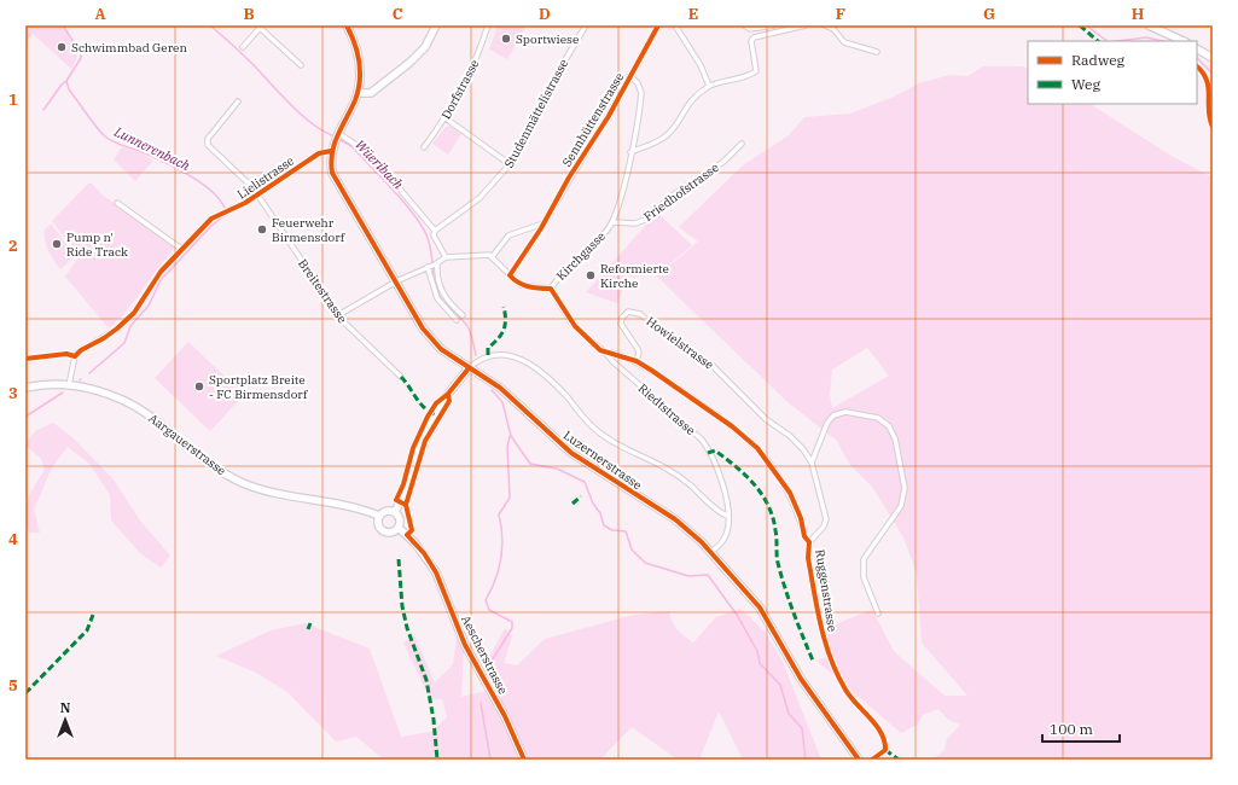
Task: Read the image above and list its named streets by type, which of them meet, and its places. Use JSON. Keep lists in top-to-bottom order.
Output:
{
  "streets": {
    "main road": ["Aargauerstrasse", "Luzernerstrasse", "Aescherstrasse"],
    "street": [
      "Dorfstrasse",
      "Studenmättelistrasse",
      "Sennhüttenstrasse",
      "Lielistrasse",
      "Friedhofstrasse",
      "Kirchgasse",
      "Breitestrasse",
      "Howielstrasse",
      "Riedtstrasse",
      "Ruggenstrasse"
    ]
  },
  "crossings": [
    ["Sennhüttenstrasse", "Kirchgasse"],
    ["Lielistrasse", "Breitestrasse"],
    ["Lielistrasse", "Aargauerstrasse"],
    ["Lielistrasse", "Luzernerstrasse"],
    ["Friedhofstrasse", "Kirchgasse"],
    ["Kirchgasse", "Riedtstrasse"],
    ["Howielstrasse", "Ruggenstrasse"],
    ["Riedtstrasse", "Luzernerstrasse"],
    ["Riedtstrasse", "Ruggenstrasse"],
    ["Aargauerstrasse", "Aescherstrasse"]
  ],
  "water": ["Lunnerenbach", "Wüeribach"],
  "places": [
    "Sportwiese",
    "Schwimmbad Geren",
    "Feuerwehr Birmensdorf",
    "Pump n' Ride Track",
    "Reformierte Kirche",
    "Sportplatz Breite - FC Birmensdorf"
  ],
  "legend": ["Radweg", "Weg"],
  "scale_bar": "100 m",
  "north": "top",
  "grid": {
    "columns": [
      "A",
      "B",
      "C",
      "D",
      "E",
      "F",
      "G",
      "H"
    ],
    "rows": [
      "1",
      "2",
      "3",
      "4",
      "5"
    ]
  }
}
